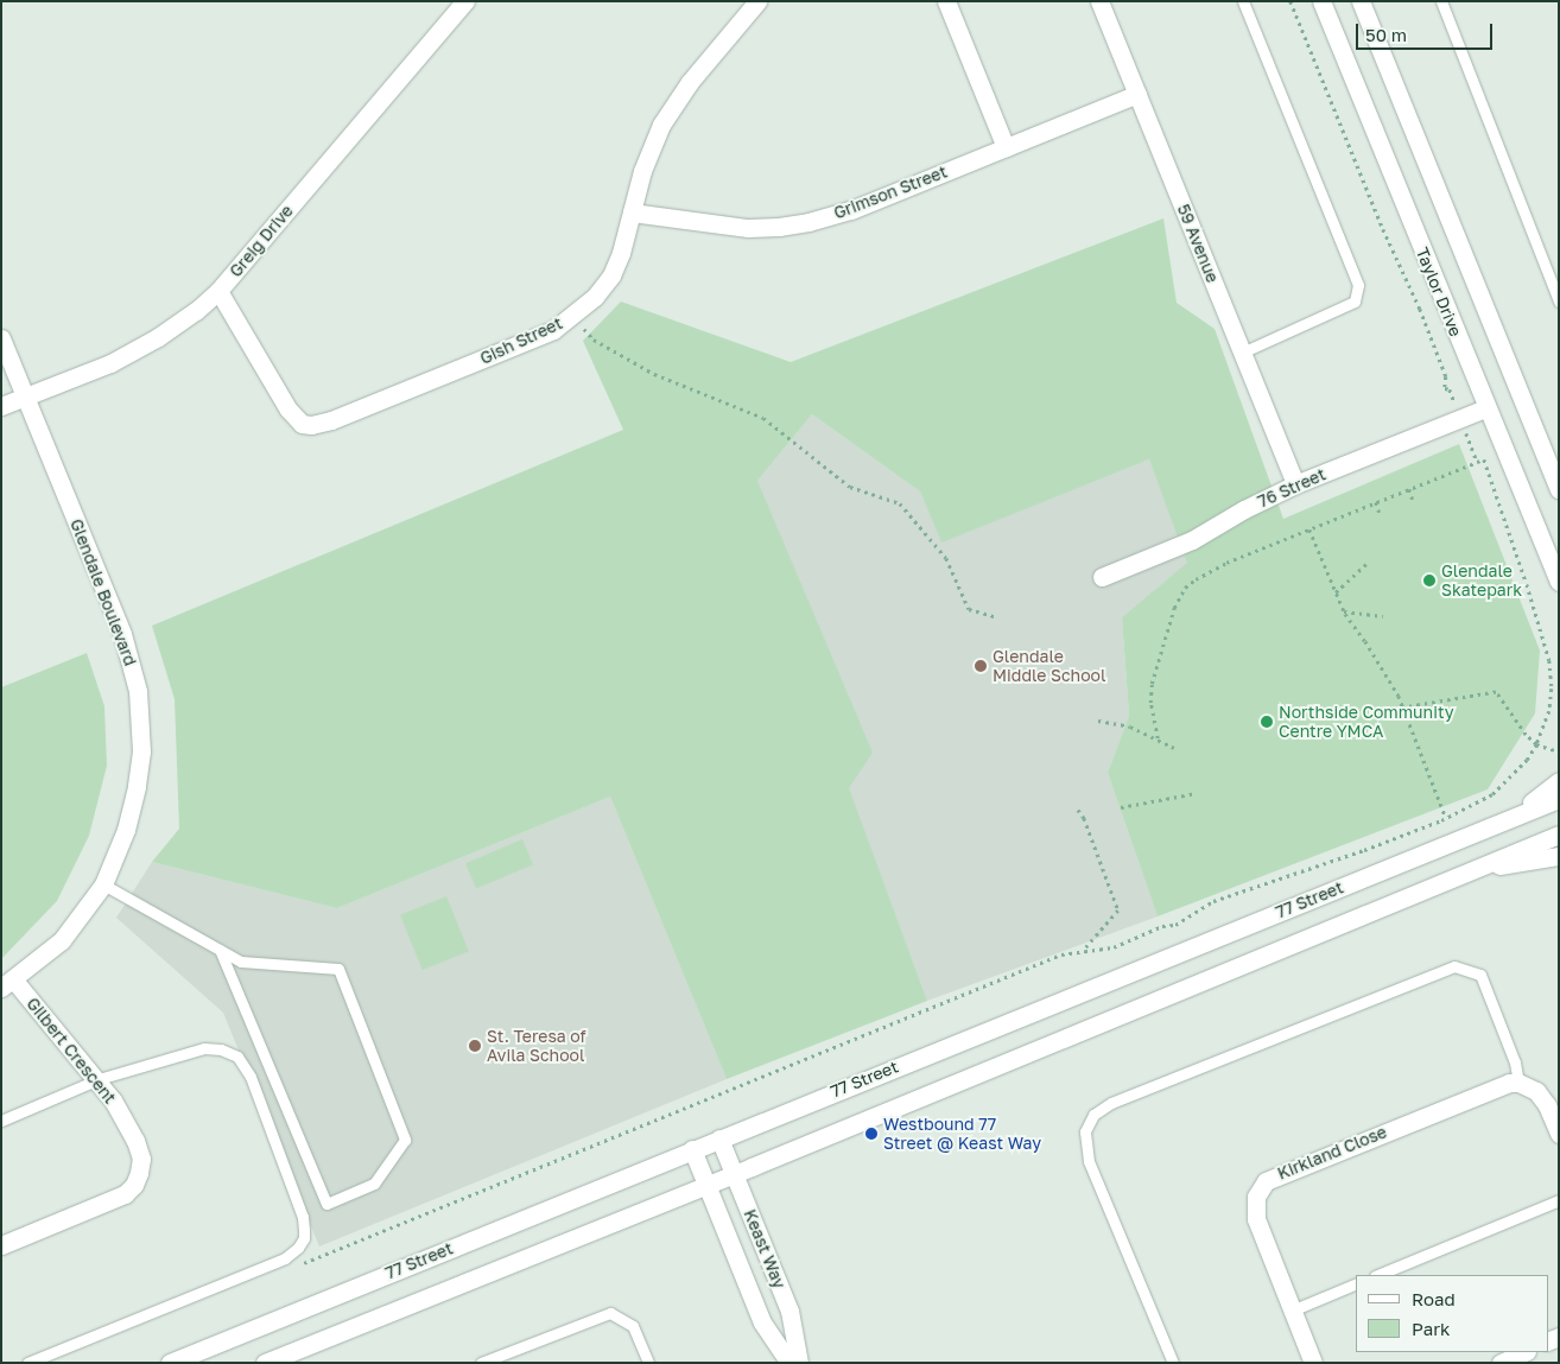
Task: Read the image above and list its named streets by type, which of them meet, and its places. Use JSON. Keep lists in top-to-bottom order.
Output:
{
  "streets": {
    "street": [
      "Grimson Street",
      "Greig Drive",
      "59 Avenue",
      "Taylor Drive",
      "Gish Street",
      "76 Street",
      "Glendale Boulevard",
      "77 Street",
      "Gilbert Crescent",
      "Kirkland Close",
      "Keast Way"
    ]
  },
  "crossings": [
    ["Grimson Street", "59 Avenue"],
    ["Grimson Street", "Gish Street"],
    ["Greig Drive", "Gish Street"],
    ["Greig Drive", "Glendale Boulevard"],
    ["59 Avenue", "76 Street"],
    ["Taylor Drive", "76 Street"],
    ["Glendale Boulevard", "Gilbert Crescent"],
    ["77 Street", "Keast Way"]
  ],
  "places": [
    "Glendale Skatepark",
    "Glendale Middle School",
    "Northside Community Centre YMCA",
    "St. Teresa of Avila School",
    "Westbound 77 Street @ Keast Way"
  ],
  "legend": ["Road", "Park"],
  "scale_bar": "50 m"
}
